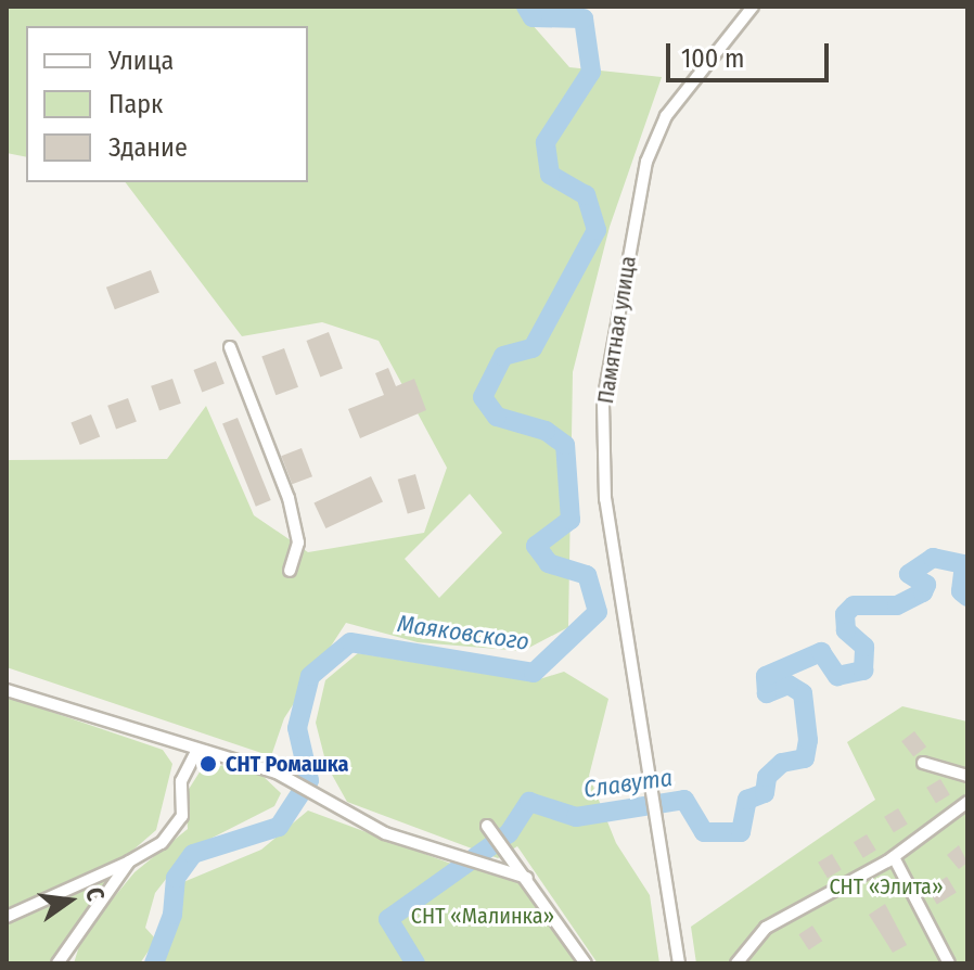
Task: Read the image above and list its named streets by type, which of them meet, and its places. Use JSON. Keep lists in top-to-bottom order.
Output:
{
  "streets": {
    "street": ["Памятная улица"]
  },
  "water": ["Маяковского", "Славута"],
  "parks": ["СНТ «Элита»", "СНТ «Малинка»"],
  "places": ["СНТ Ромашка"],
  "legend": ["Улица", "Парк", "Здание"],
  "scale_bar": "100 m",
  "north": "right"
}
